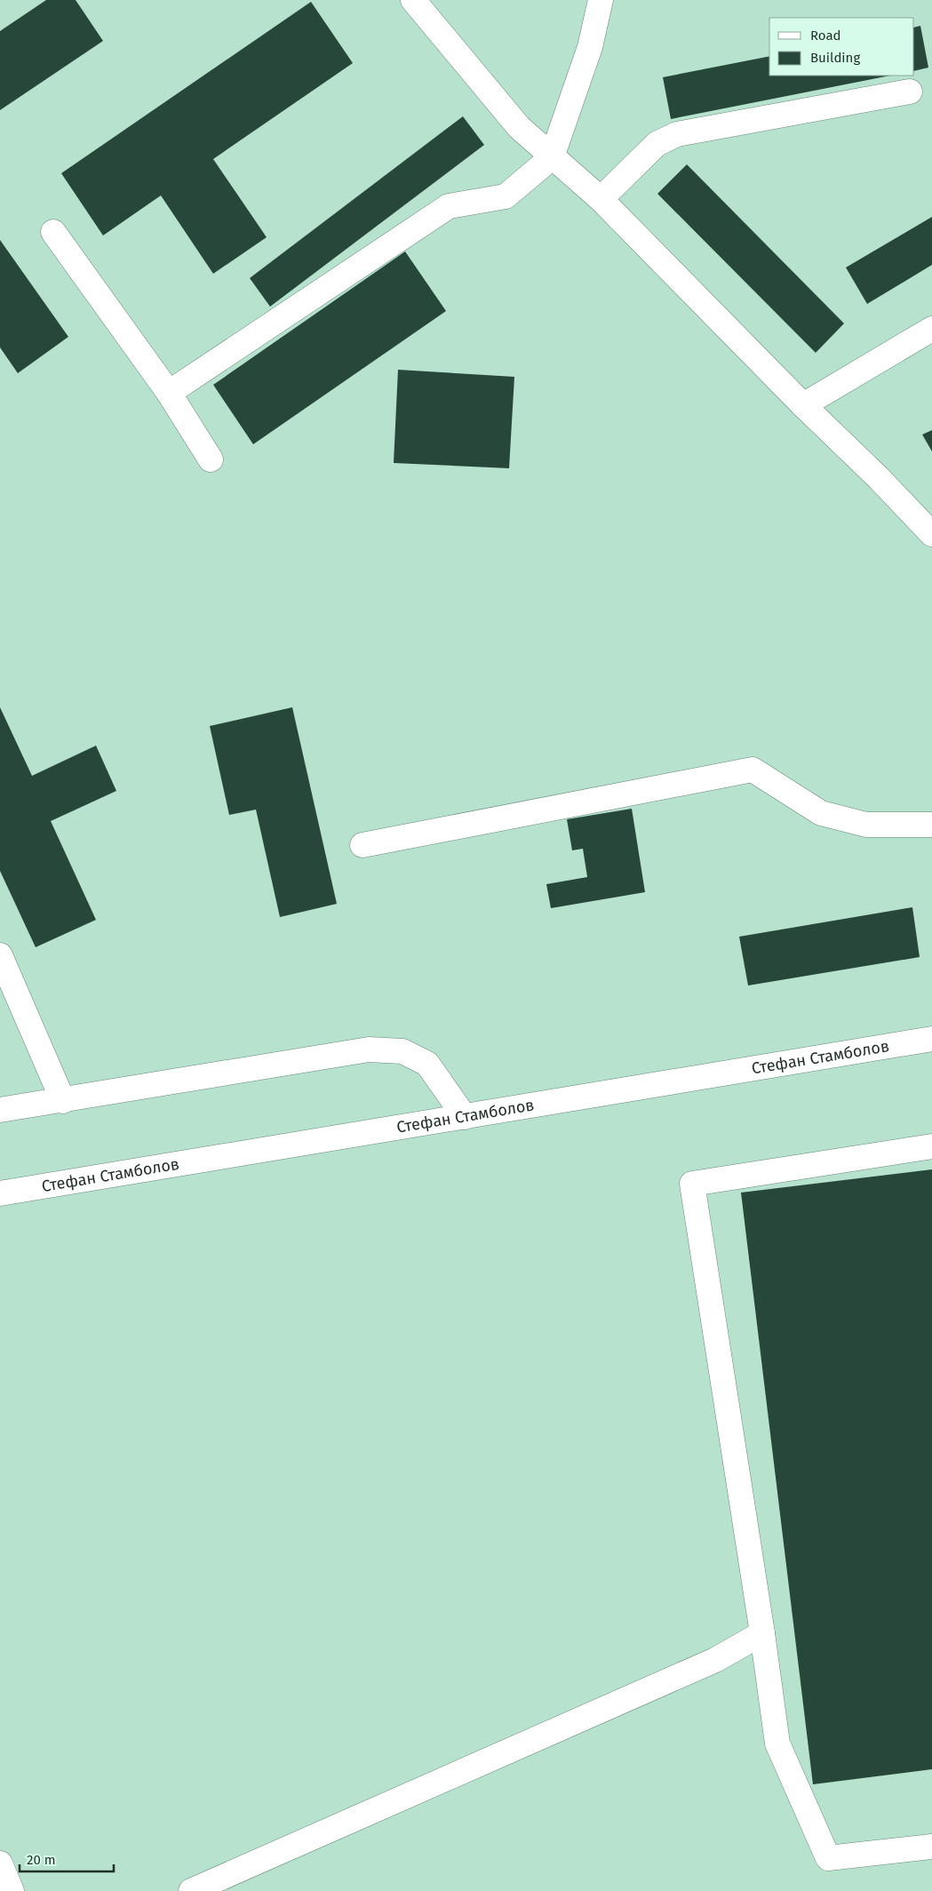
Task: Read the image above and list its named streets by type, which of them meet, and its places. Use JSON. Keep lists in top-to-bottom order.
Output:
{
  "streets": {
    "street": ["Стефан Стамболов"]
  },
  "legend": ["Road", "Building"],
  "scale_bar": "20 m"
}
